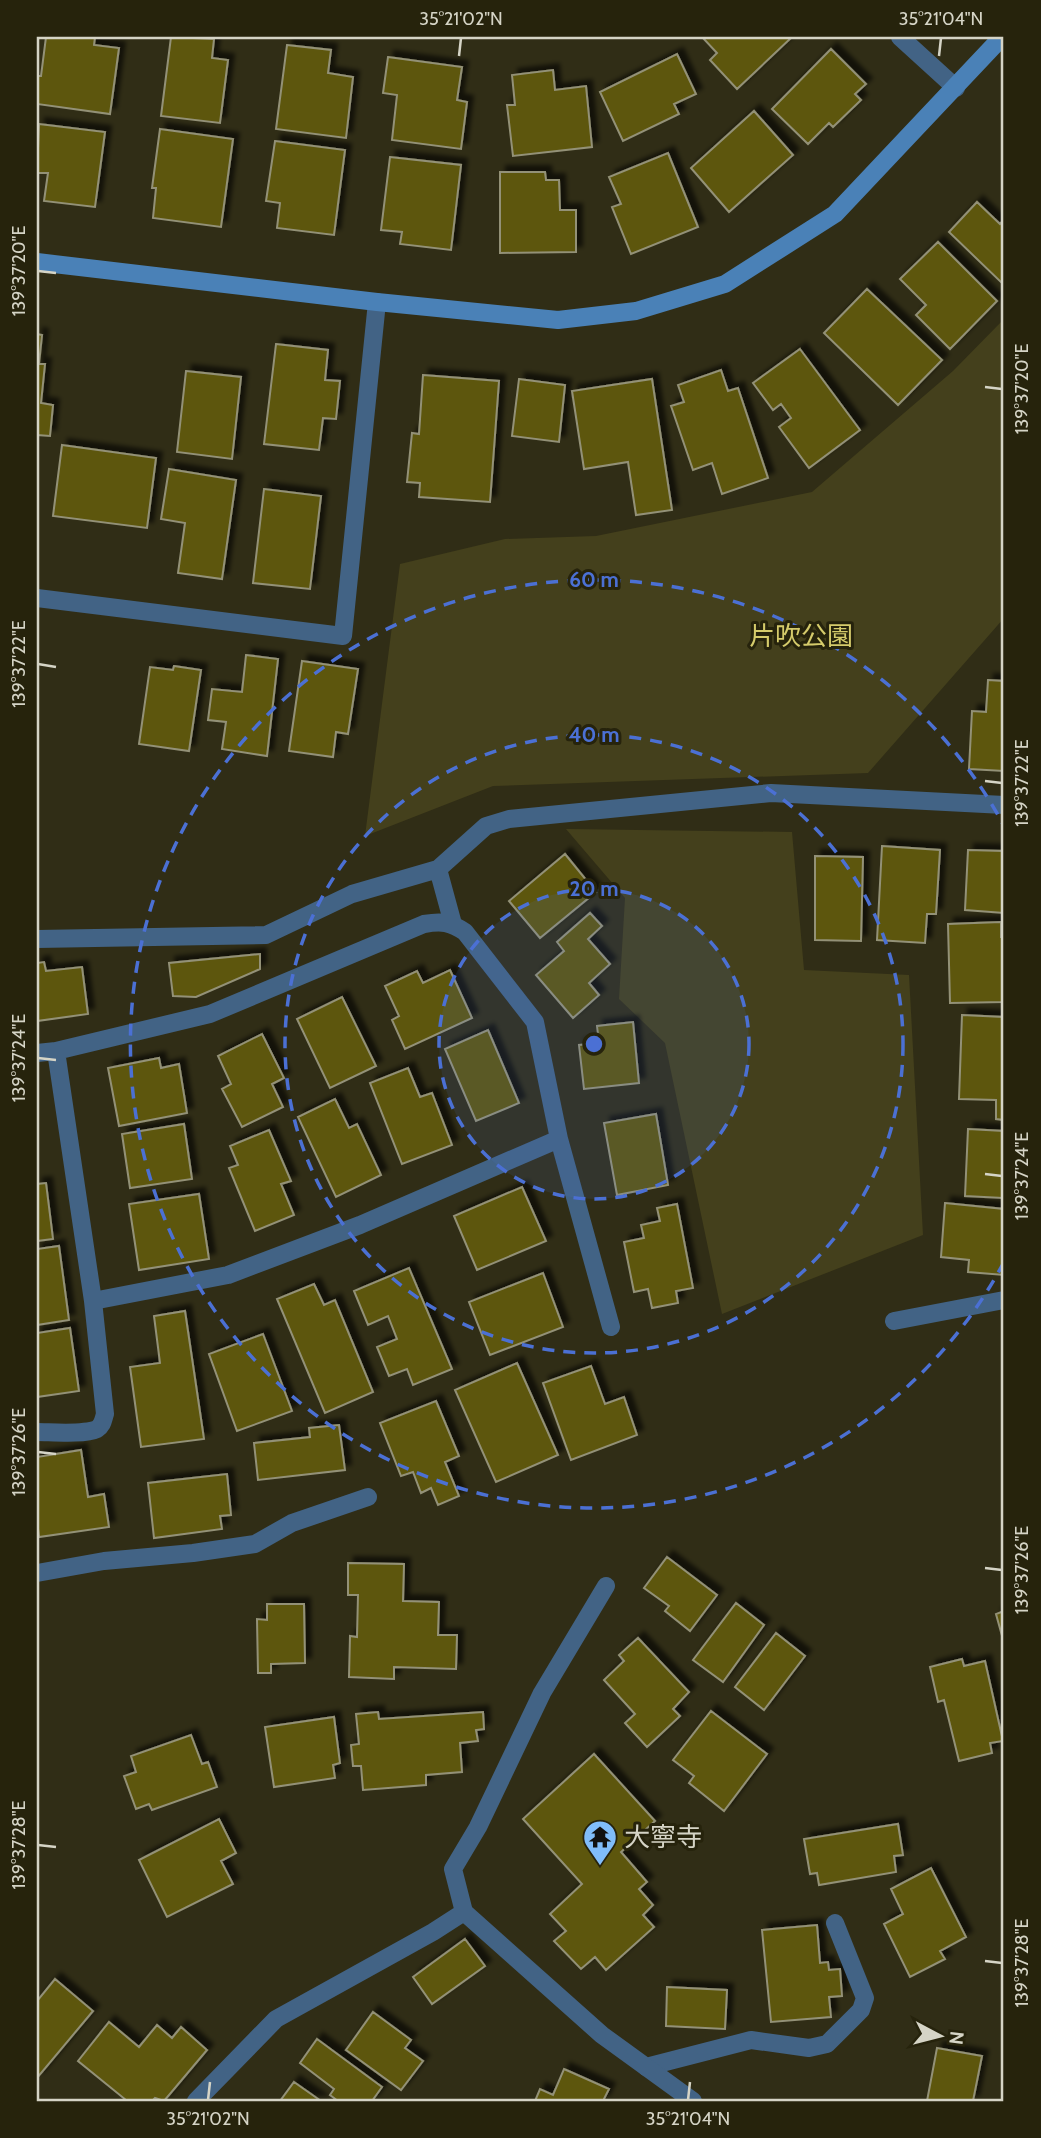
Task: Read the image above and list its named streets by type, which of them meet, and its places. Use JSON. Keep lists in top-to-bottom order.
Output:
{
  "parks": ["片吹公園"],
  "places": {
    "temple": ["大寧寺"]
  },
  "north": "right",
  "coordinates": [
    "35°21'02\"N",
    "35°21'04\"N",
    "139°37'20\"E",
    "139°37'22\"E",
    "139°37'24\"E",
    "139°37'26\"E",
    "139°37'28\"E"
  ],
  "rings": ["60 m", "40 m", "20 m"]
}
